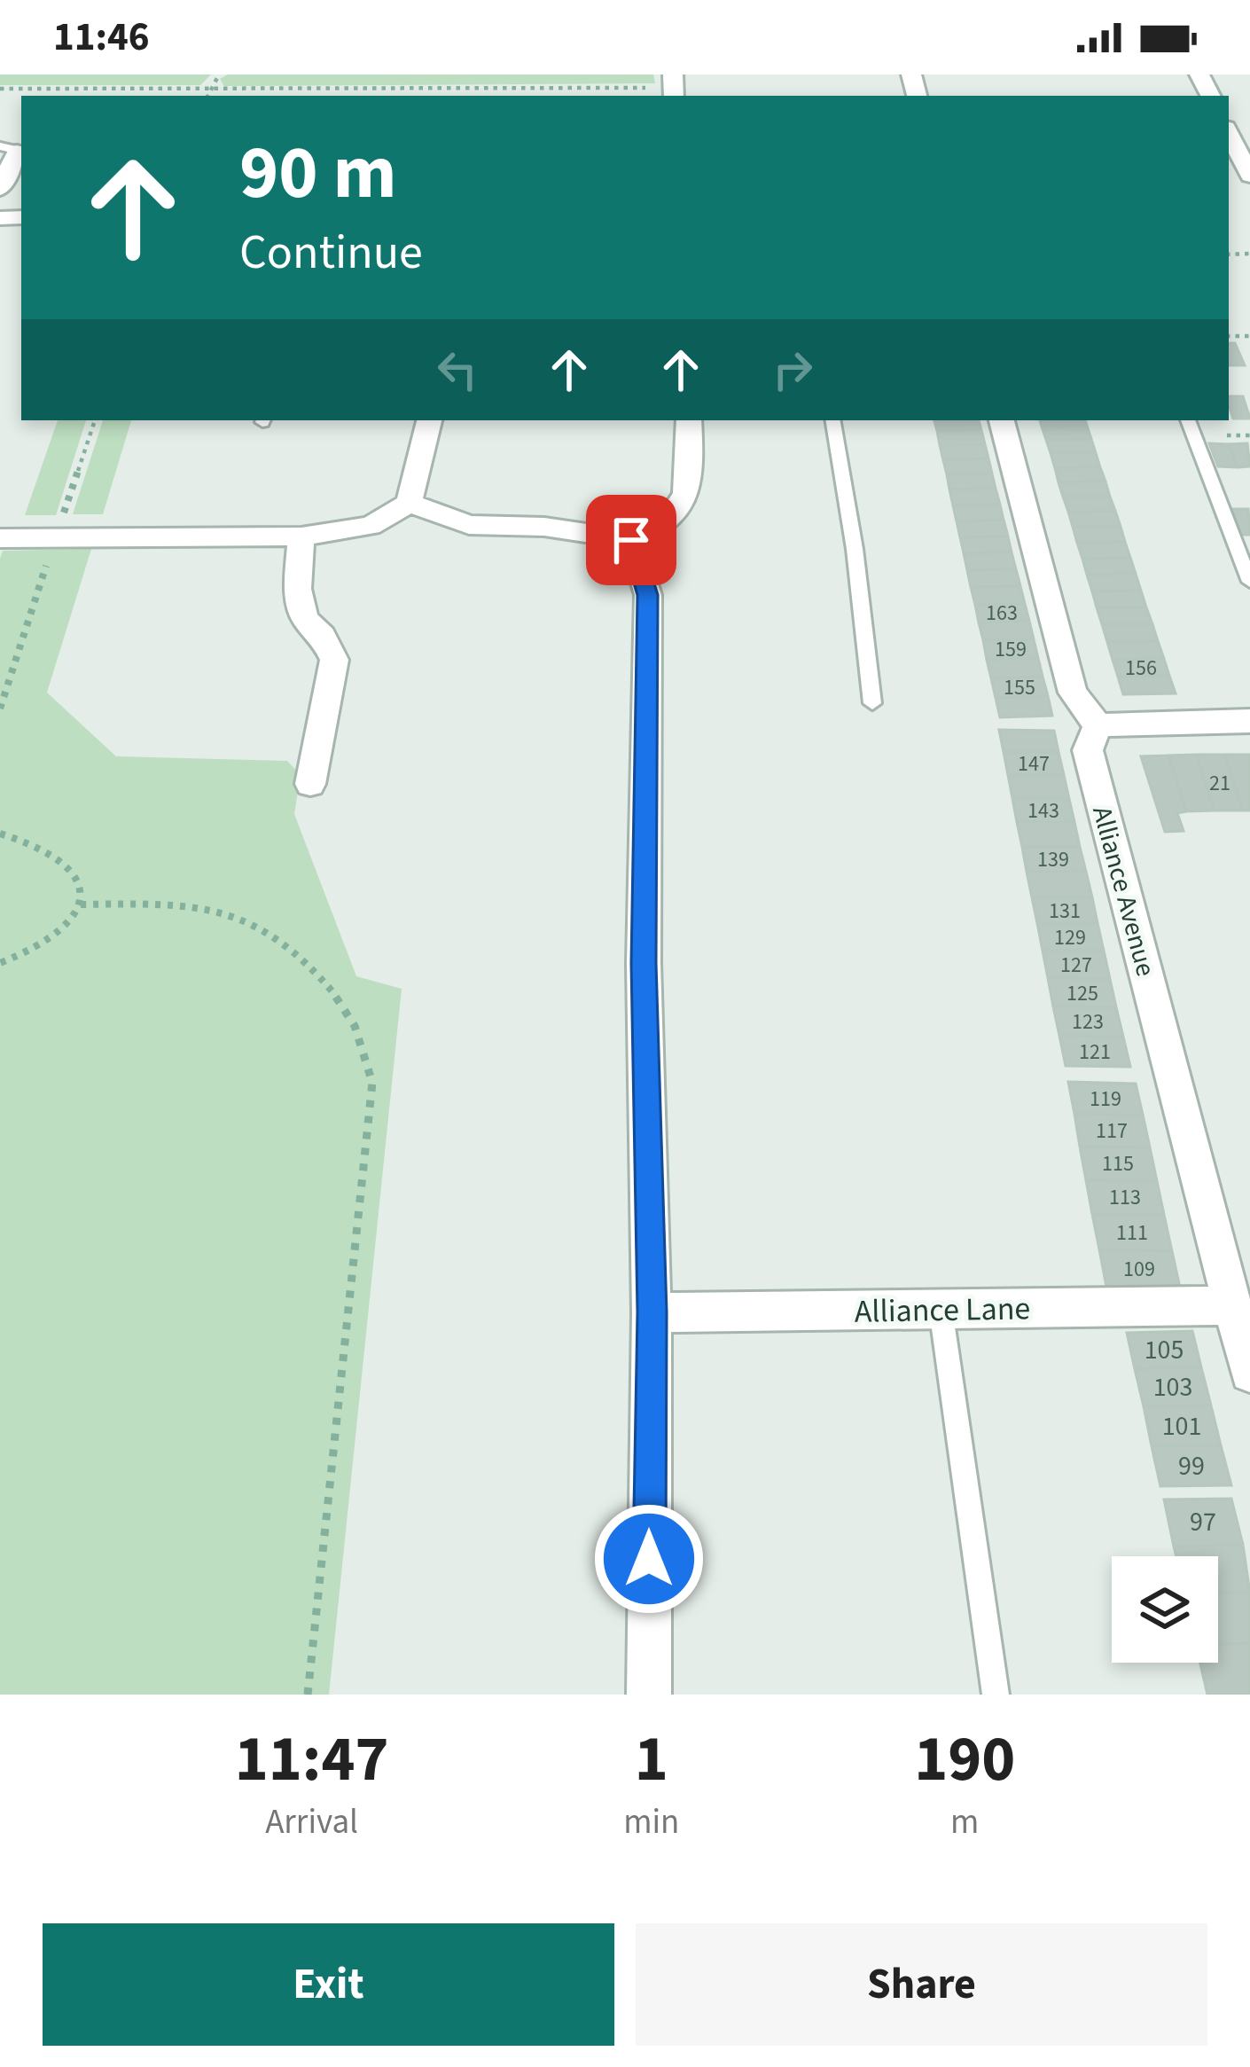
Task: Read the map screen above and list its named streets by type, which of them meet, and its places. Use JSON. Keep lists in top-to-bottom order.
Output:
{
  "streets": {
    "street": ["Alliance Avenue", "Alliance Lane"]
  },
  "crossings": [
    ["Alliance Avenue", "Alliance Lane"]
  ],
  "house_numbers": [
    "163",
    "159",
    "156",
    "155",
    "147",
    "21",
    "143",
    "139",
    "131",
    "129",
    "127",
    "125",
    "123",
    "121",
    "119",
    "117",
    "115",
    "113",
    "111",
    "109",
    "105",
    "103",
    "101",
    "99",
    "97"
  ],
  "page": {
    "status": "11:46",
    "turn": ["90 m", "Continue"],
    "eta": [
      "11:47",
      "Arrival",
      "1",
      "min",
      "190",
      "m"
    ],
    "buttons": ["Exit", "Share"]
  }
}
